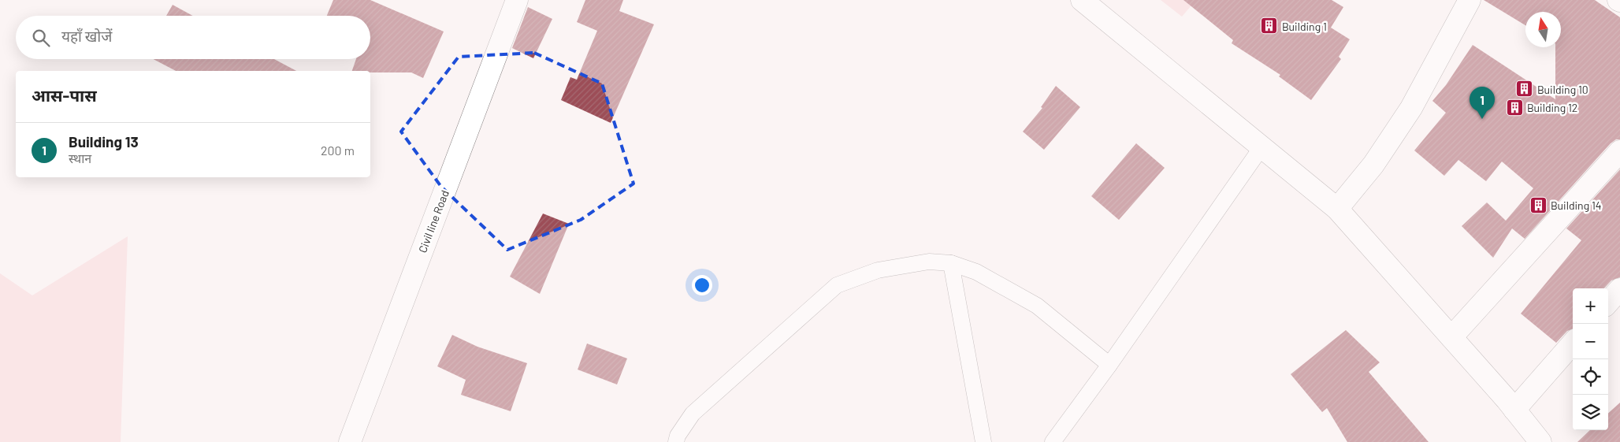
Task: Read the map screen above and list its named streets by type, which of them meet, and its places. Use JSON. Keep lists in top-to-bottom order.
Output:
{
  "streets": {
    "street": ["Civil line Road"]
  },
  "places": {
    "building": [
      "Building 1",
      "Building 10",
      "Building 12",
      "Building 14"
    ]
  },
  "north": "top",
  "page": {
    "search": "यहाँ खोजें",
    "heading": "आस-पास",
    "pins": "1",
    "list": [
      {
        "mark": "1",
        "name": "Building 13",
        "note": "स्थान",
        "value": "200 m"
      }
    ],
    "map_buttons": ["+", "−"]
  }
}
